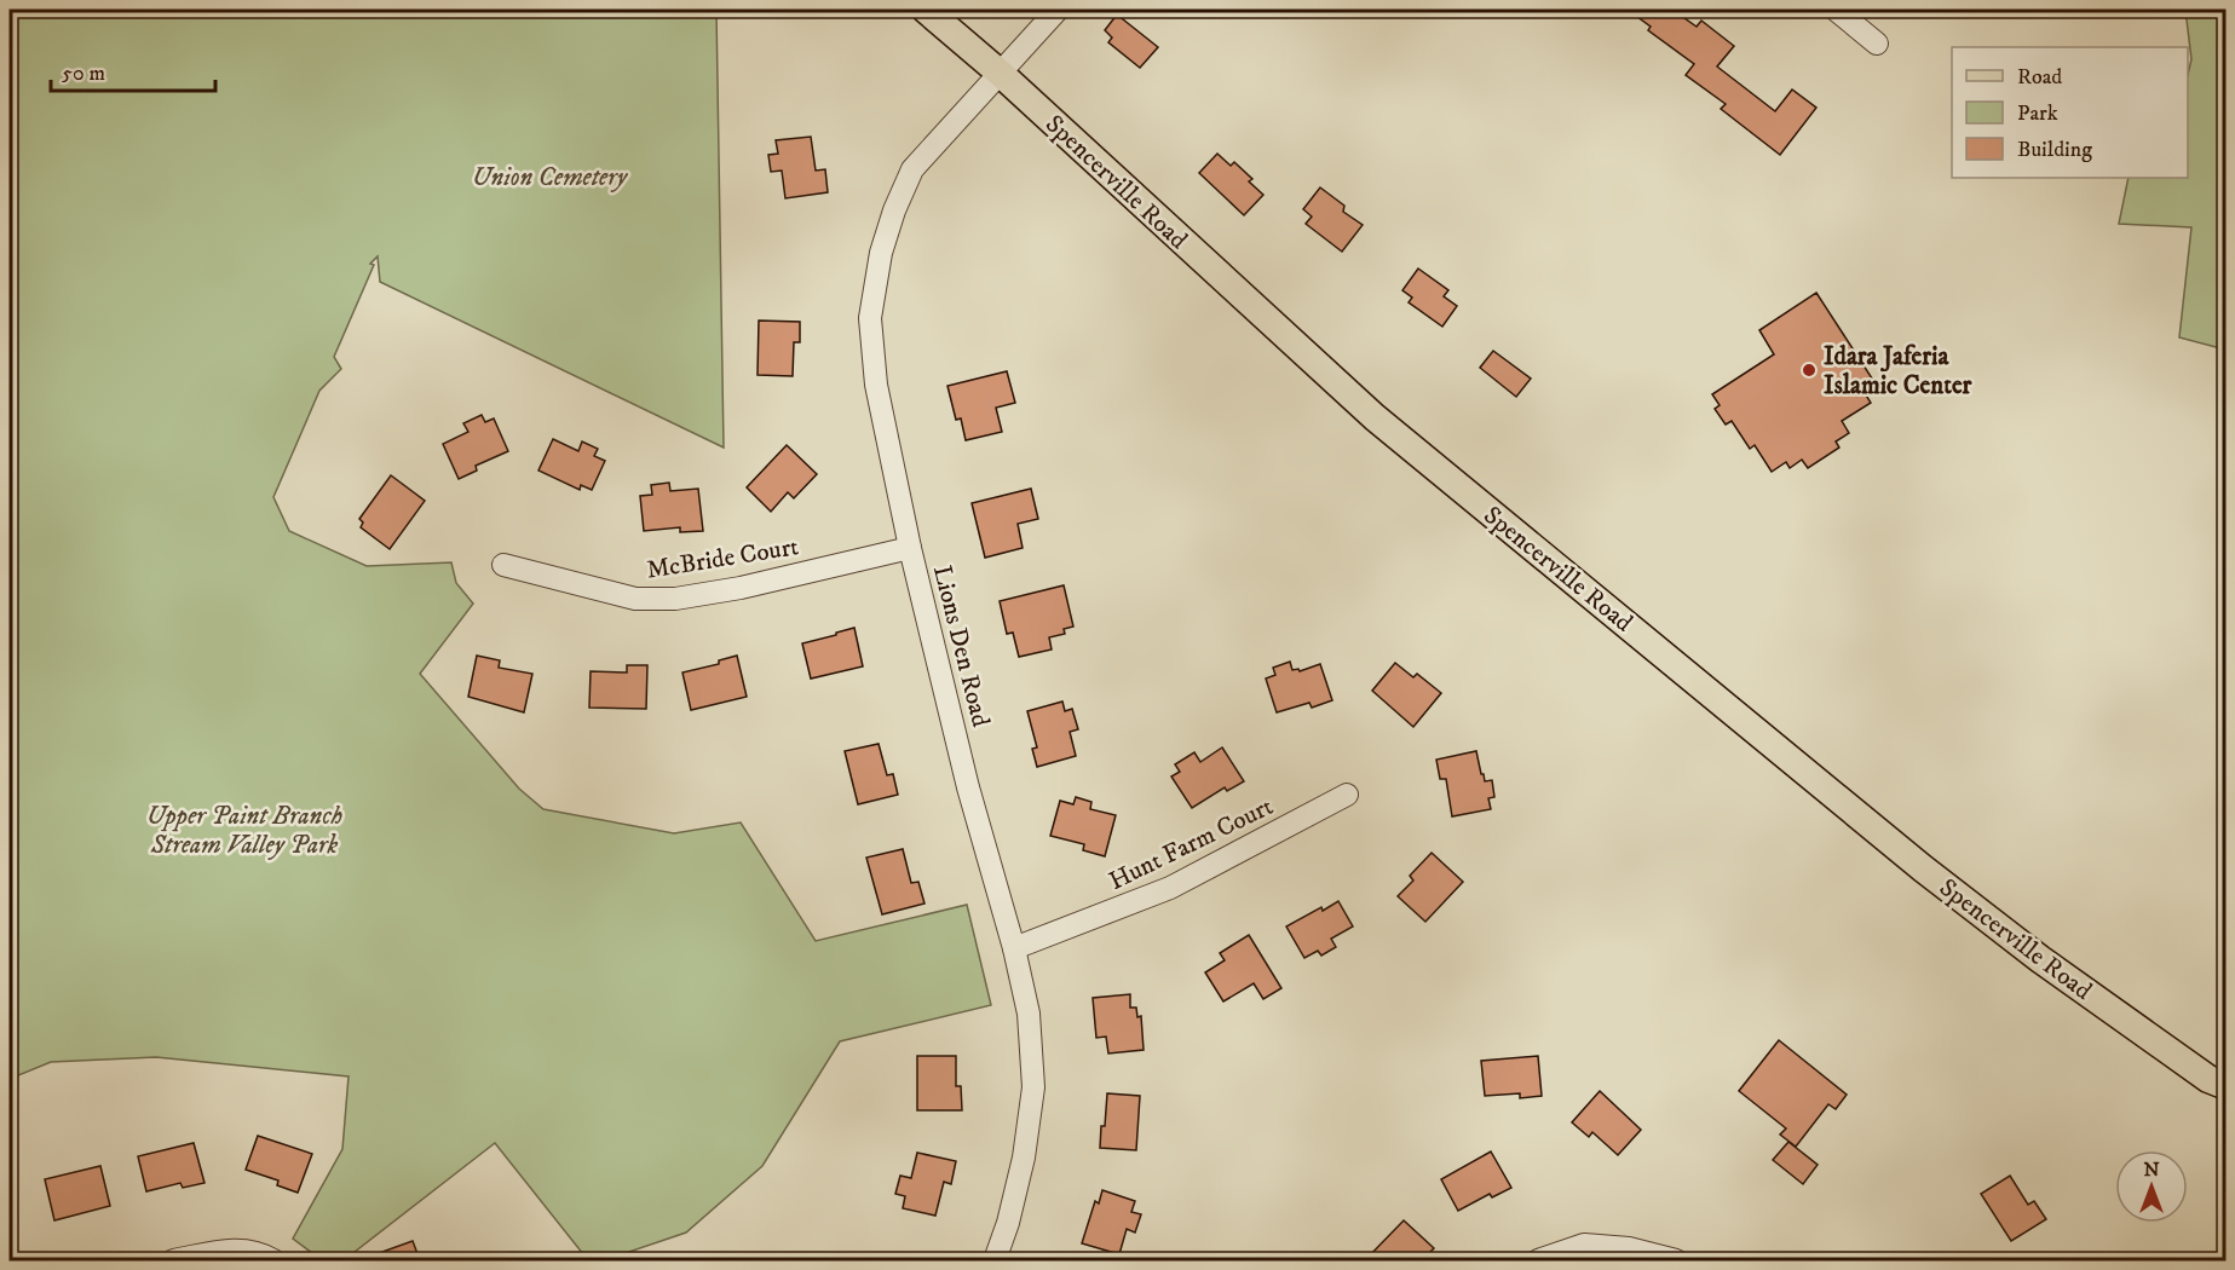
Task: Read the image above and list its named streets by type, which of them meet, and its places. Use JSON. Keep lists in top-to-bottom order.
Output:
{
  "streets": {
    "main road": ["Spencerville Road"],
    "street": ["McBride Court", "Lions Den Road", "Hunt Farm Court"]
  },
  "crossings": [
    ["Spencerville Road", "Lions Den Road"],
    ["McBride Court", "Lions Den Road"],
    ["Lions Den Road", "Hunt Farm Court"]
  ],
  "parks": ["Union Cemetery", "Upper Paint Branch Stream Valley Park"],
  "places": ["Idara Jaferia Islamic Center"],
  "legend": ["Road", "Park", "Building"],
  "scale_bar": "50 m",
  "north": "top"
}
